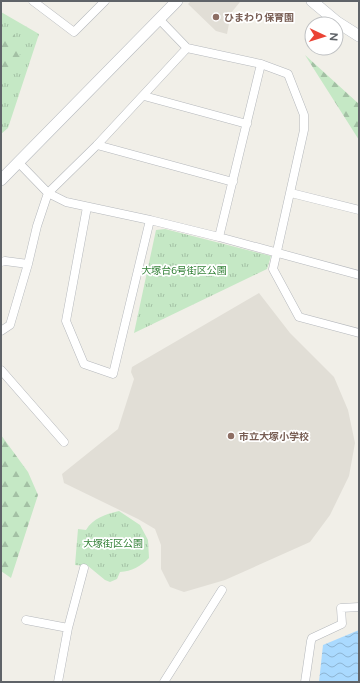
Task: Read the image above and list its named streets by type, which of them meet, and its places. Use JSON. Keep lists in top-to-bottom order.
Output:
{
  "parks": ["大塚台6号街区公園", "大塚街区公園"],
  "places": ["ひまわり保育園", "市立大塚小学校"],
  "north": "right"
}
